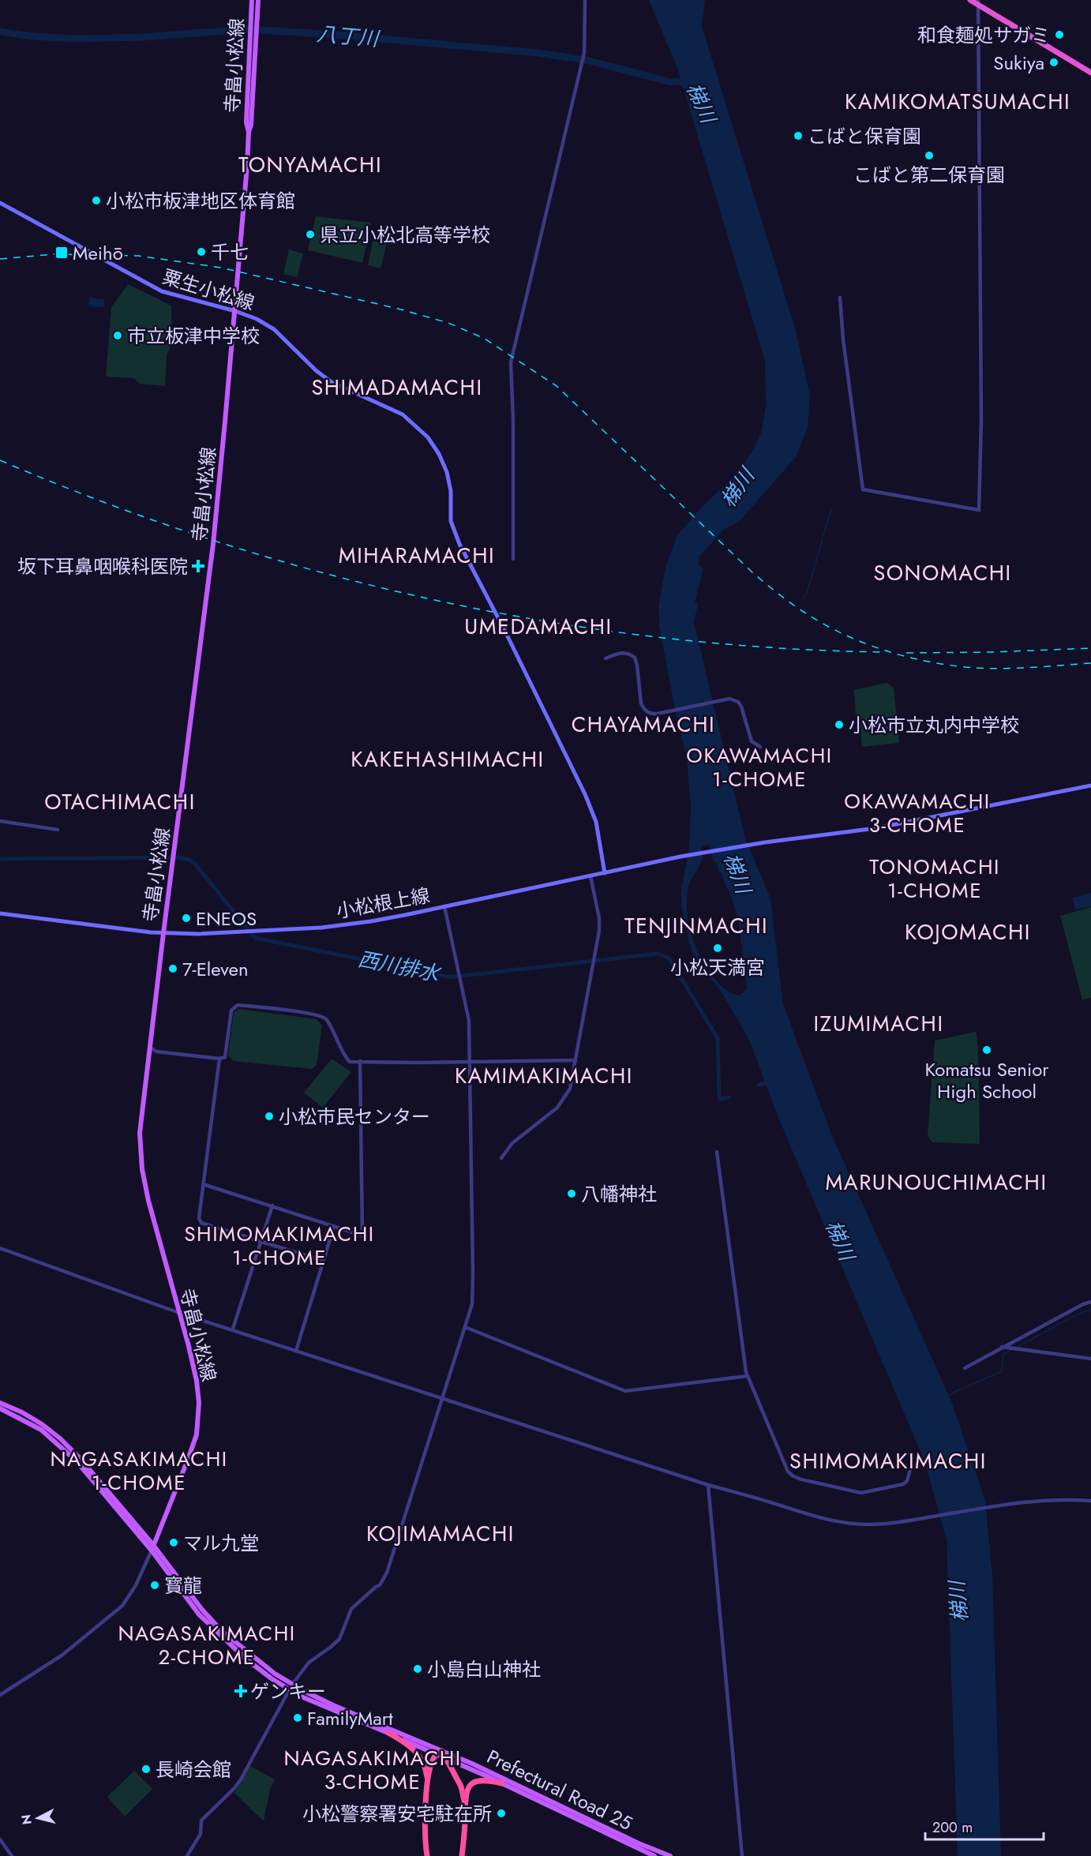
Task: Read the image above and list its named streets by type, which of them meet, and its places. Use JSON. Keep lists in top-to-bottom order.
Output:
{
  "streets": {
    "main road": [
      "寺畠小松線",
      "粟生小松線",
      "小松根上線",
      "Prefectural Road 25"
    ]
  },
  "crossings": [
    ["寺畠小松線", "小松根上線"],
    ["寺畠小松線", "Prefectural Road 25"],
    ["粟生小松線", "小松根上線"]
  ],
  "districts": [
    "KAMIKOMATSUMACHI",
    "TONYAMACHI",
    "SHIMADAMACHI",
    "MIHARAMACHI",
    "SONOMACHI",
    "UMEDAMACHI",
    "CHAYAMACHI",
    "OKAWAMACHI 1-CHOME",
    "KAKEHASHIMACHI",
    "OTACHIMACHI",
    "OKAWAMACHI 3-CHOME",
    "TONOMACHI 1-CHOME",
    "TENJINMACHI",
    "KOJOMACHI",
    "IZUMIMACHI",
    "KAMIMAKIMACHI",
    "MARUNOUCHIMACHI",
    "SHIMOMAKIMACHI 1-CHOME",
    "NAGASAKIMACHI 1-CHOME",
    "SHIMOMAKIMACHI",
    "KOJIMAMACHI",
    "NAGASAKIMACHI 2-CHOME",
    "NAGASAKIMACHI 3-CHOME"
  ],
  "water": ["八丁川", "梯川", "西川排水"],
  "places": {
    "other": [
      "和食麺処サガミ",
      "Sukiya",
      "こばと保育園",
      "こばと第二保育園",
      "小松市板津地区体育館",
      "県立小松北高等学校",
      "千七",
      "市立板津中学校",
      "小松市立丸内中学校",
      "ENEOS",
      "小松天満宮",
      "7-Eleven",
      "Komatsu Senior High School",
      "小松市民センター",
      "八幡神社",
      "マル九堂",
      "寳龍",
      "小島白山神社",
      "FamilyMart",
      "長崎会館",
      "小松警察署安宅駐在所"
    ],
    "transit": ["Meihō"],
    "health": ["坂下耳鼻咽喉科医院", "ゲンキー"]
  },
  "scale_bar": "200 m",
  "north": "left"
}
